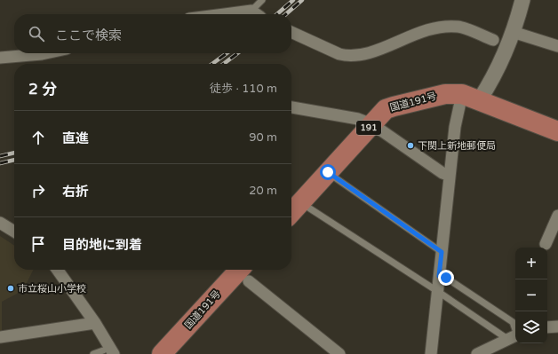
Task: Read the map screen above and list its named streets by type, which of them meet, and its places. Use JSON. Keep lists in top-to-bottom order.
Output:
{
  "streets": {
    "highway": ["国道191号", "191"]
  },
  "places": ["下関上新地郵便局", "市立桜山小学校"],
  "page": {
    "search": "ここで検索",
    "heading": ["2 分", "徒歩 · 110 m"],
    "list": [
      ["直進", "90 m"],
      ["右折", "20 m"],
      "目的地に到着"
    ],
    "map_buttons": ["+", "−"]
  }
}
